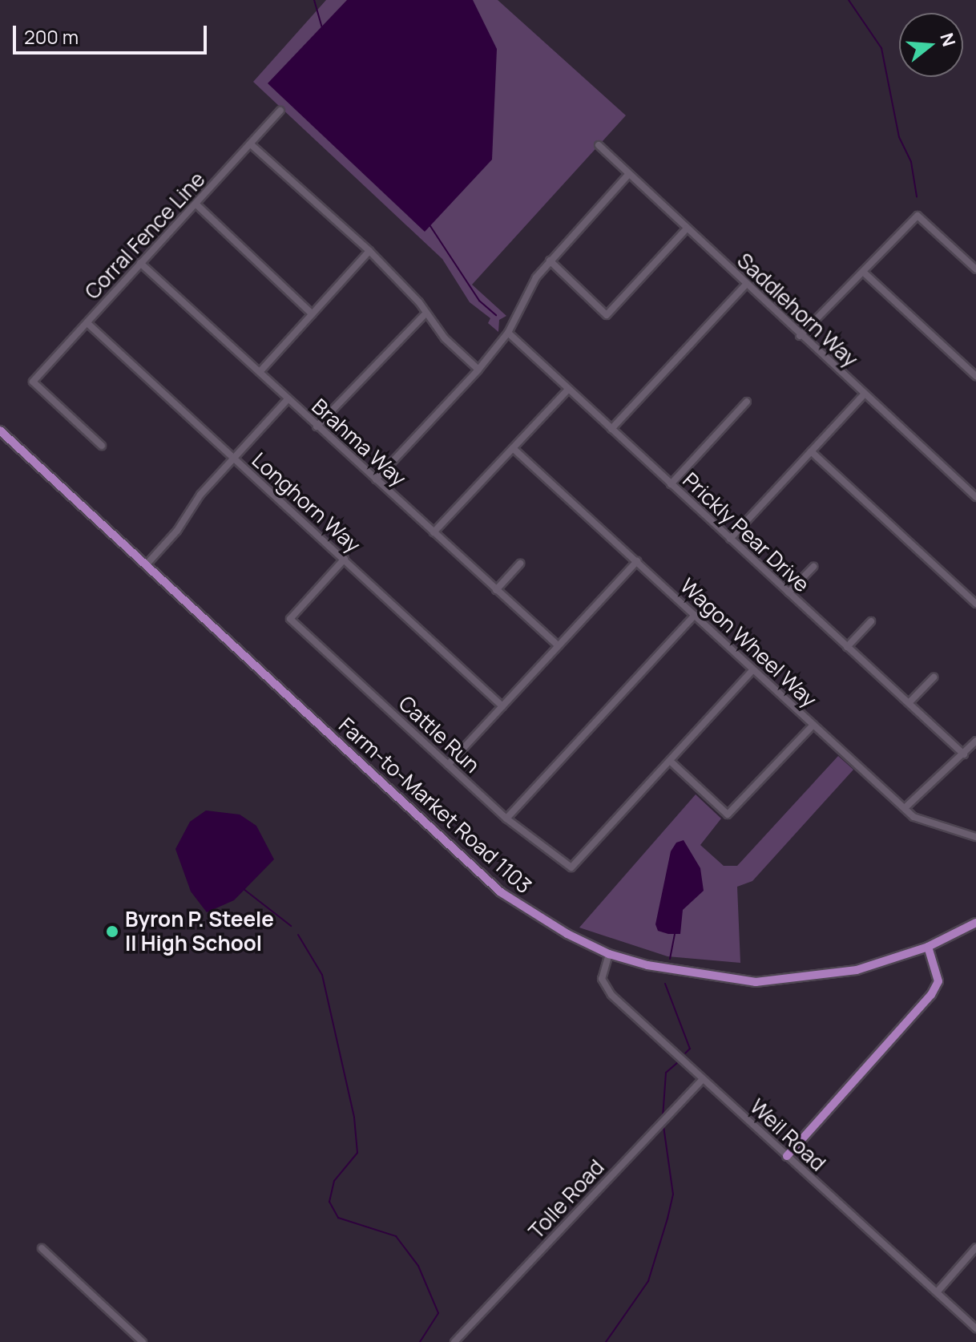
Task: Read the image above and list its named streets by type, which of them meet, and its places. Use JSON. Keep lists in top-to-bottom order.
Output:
{
  "streets": {
    "main road": ["Farm-to-Market Road 1103"],
    "street": [
      "Corral Fence Line",
      "Saddlehorn Way",
      "Brahma Way",
      "Longhorn Way",
      "Prickly Pear Drive",
      "Wagon Wheel Way",
      "Cattle Run",
      "Weil Road",
      "Tolle Road"
    ]
  },
  "crossings": [
    ["Corral Fence Line", "Brahma Way"],
    ["Corral Fence Line", "Longhorn Way"],
    ["Longhorn Way", "Cattle Run"],
    ["Farm-to-Market Road 1103", "Weil Road"],
    ["Weil Road", "Tolle Road"]
  ],
  "places": ["Byron P. Steele II High School"],
  "scale_bar": "200 m",
  "north": "right"
}
